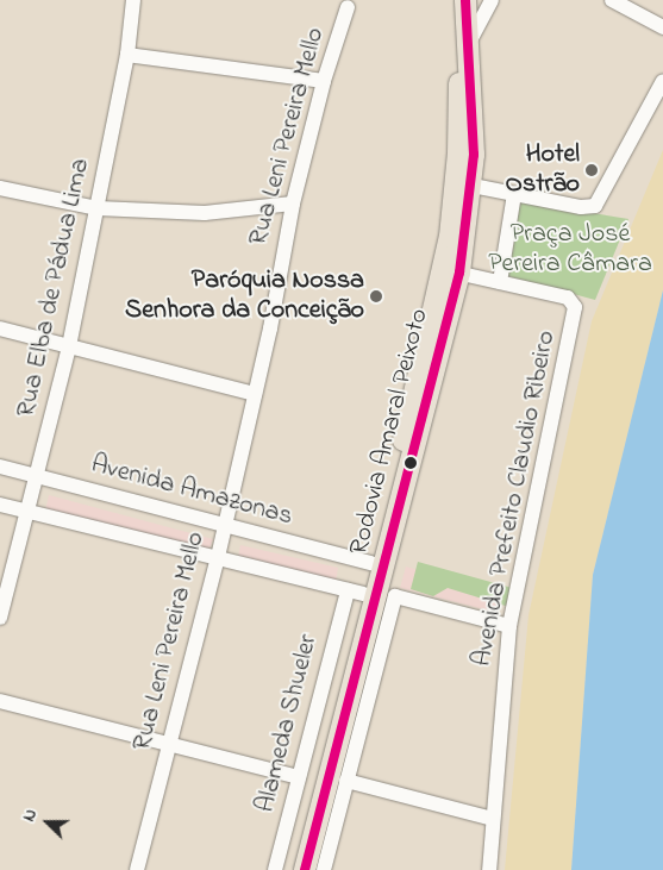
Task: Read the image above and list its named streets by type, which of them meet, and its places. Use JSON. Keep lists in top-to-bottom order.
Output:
{
  "streets": {
    "highway": ["Rodovia Amaral Peixoto"],
    "street": [
      "Rua Leni Pereira Mello",
      "Rua Elba de Pádua Lima",
      "Avenida Amazonas",
      "Avenida Prefeito Claudio Ribeiro",
      "Alameda Shueler"
    ]
  },
  "crossings": [
    ["Rua Leni Pereira Mello", "Avenida Amazonas"],
    ["Rua Elba de Pádua Lima", "Avenida Amazonas"],
    ["Rodovia Amaral Peixoto", "Avenida Amazonas"],
    ["Rodovia Amaral Peixoto", "Alameda Shueler"],
    ["Avenida Amazonas", "Alameda Shueler"]
  ],
  "parks": ["Praça José Pereira Câmara"],
  "places": ["Hotel Ostrão", "Paróquia Nossa Senhora da Conceição"],
  "north": "left"
}
